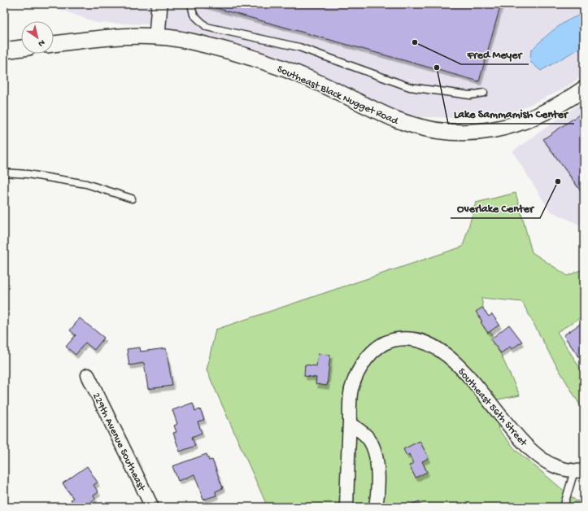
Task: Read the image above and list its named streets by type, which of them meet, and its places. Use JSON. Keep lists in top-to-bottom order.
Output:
{
  "streets": {
    "street": ["Southeast Black Nugget Road", "Southeast 56th Street", "229th Avenue Southeast"]
  },
  "places": ["Fred Meyer", "Lake Sammamish Center", "Overlake Center"],
  "north": "bottom right"
}
